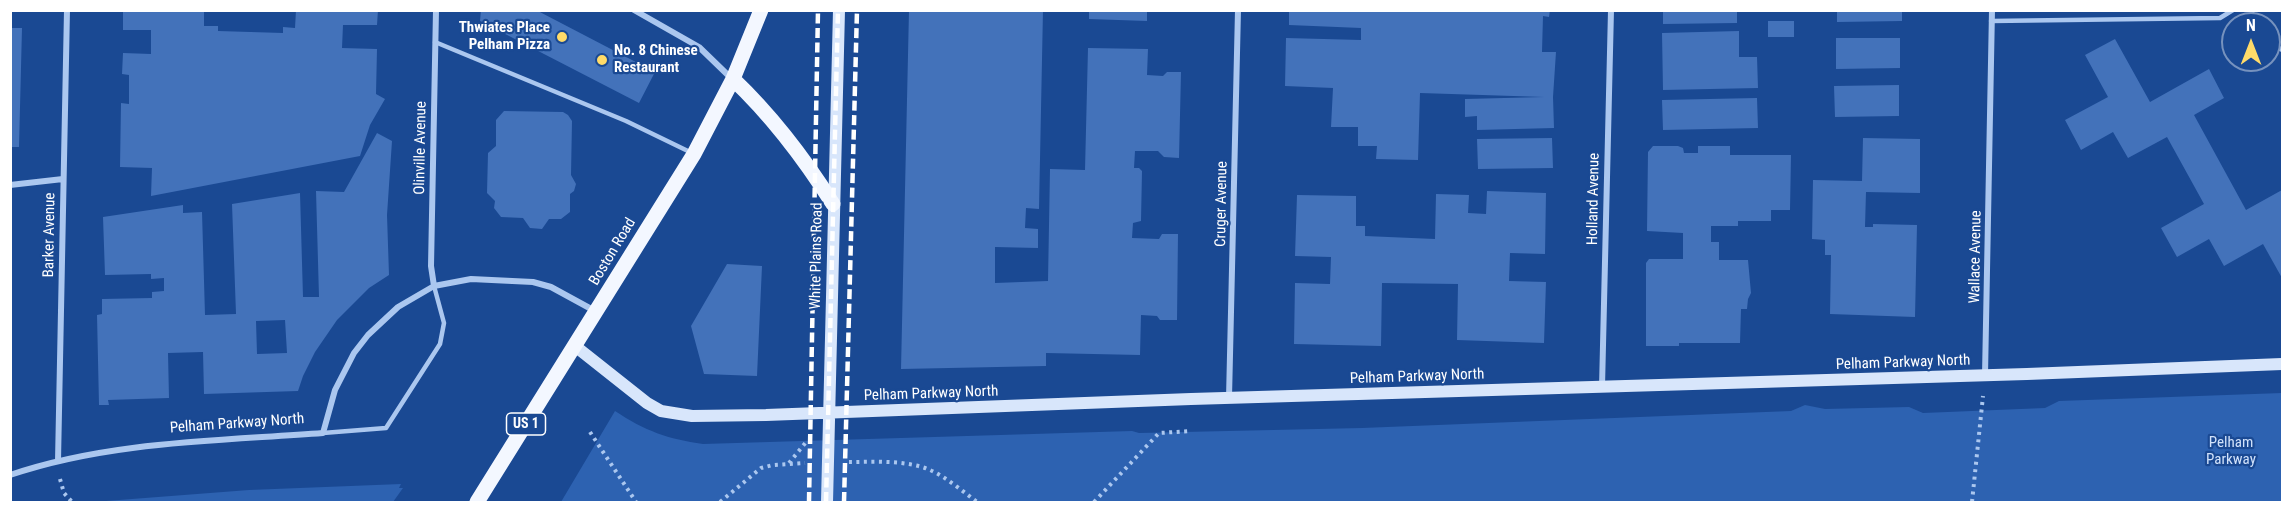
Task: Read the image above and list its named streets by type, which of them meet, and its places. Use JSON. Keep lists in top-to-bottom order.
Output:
{
  "streets": {
    "main road": ["Boston Road", "US 1"],
    "street": [
      "Olinville Avenue",
      "Holland Avenue",
      "Cruger Avenue",
      "Barker Avenue",
      "White Plains Road",
      "Wallace Avenue",
      "Pelham Parkway North"
    ]
  },
  "crossings": [
    ["Olinville Avenue", "Pelham Parkway North"],
    ["Holland Avenue", "Pelham Parkway North"],
    ["Cruger Avenue", "Pelham Parkway North"],
    ["Barker Avenue", "Pelham Parkway North"],
    ["Boston Road", "Pelham Parkway North"],
    ["White Plains Road", "Pelham Parkway North"],
    ["Wallace Avenue", "Pelham Parkway North"]
  ],
  "parks": ["Pelham Parkway"],
  "places": ["Thwiates Place Pelham Pizza", "No. 8 Chinese Restaurant"],
  "north": "top"
}
